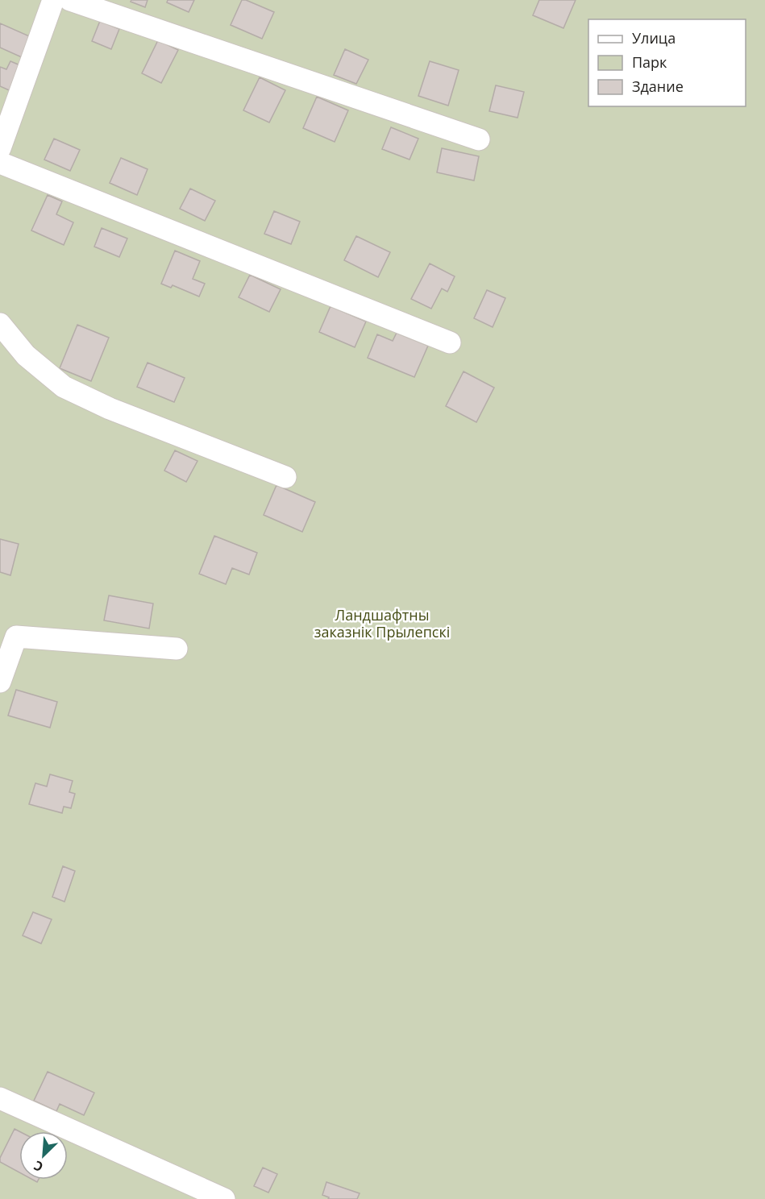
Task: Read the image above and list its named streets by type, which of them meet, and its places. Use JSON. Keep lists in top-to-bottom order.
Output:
{
  "parks": ["Ландшафтны заказнік Прылепскі"],
  "legend": ["Улица", "Парк", "Здание"],
  "north": "bottom left"
}
